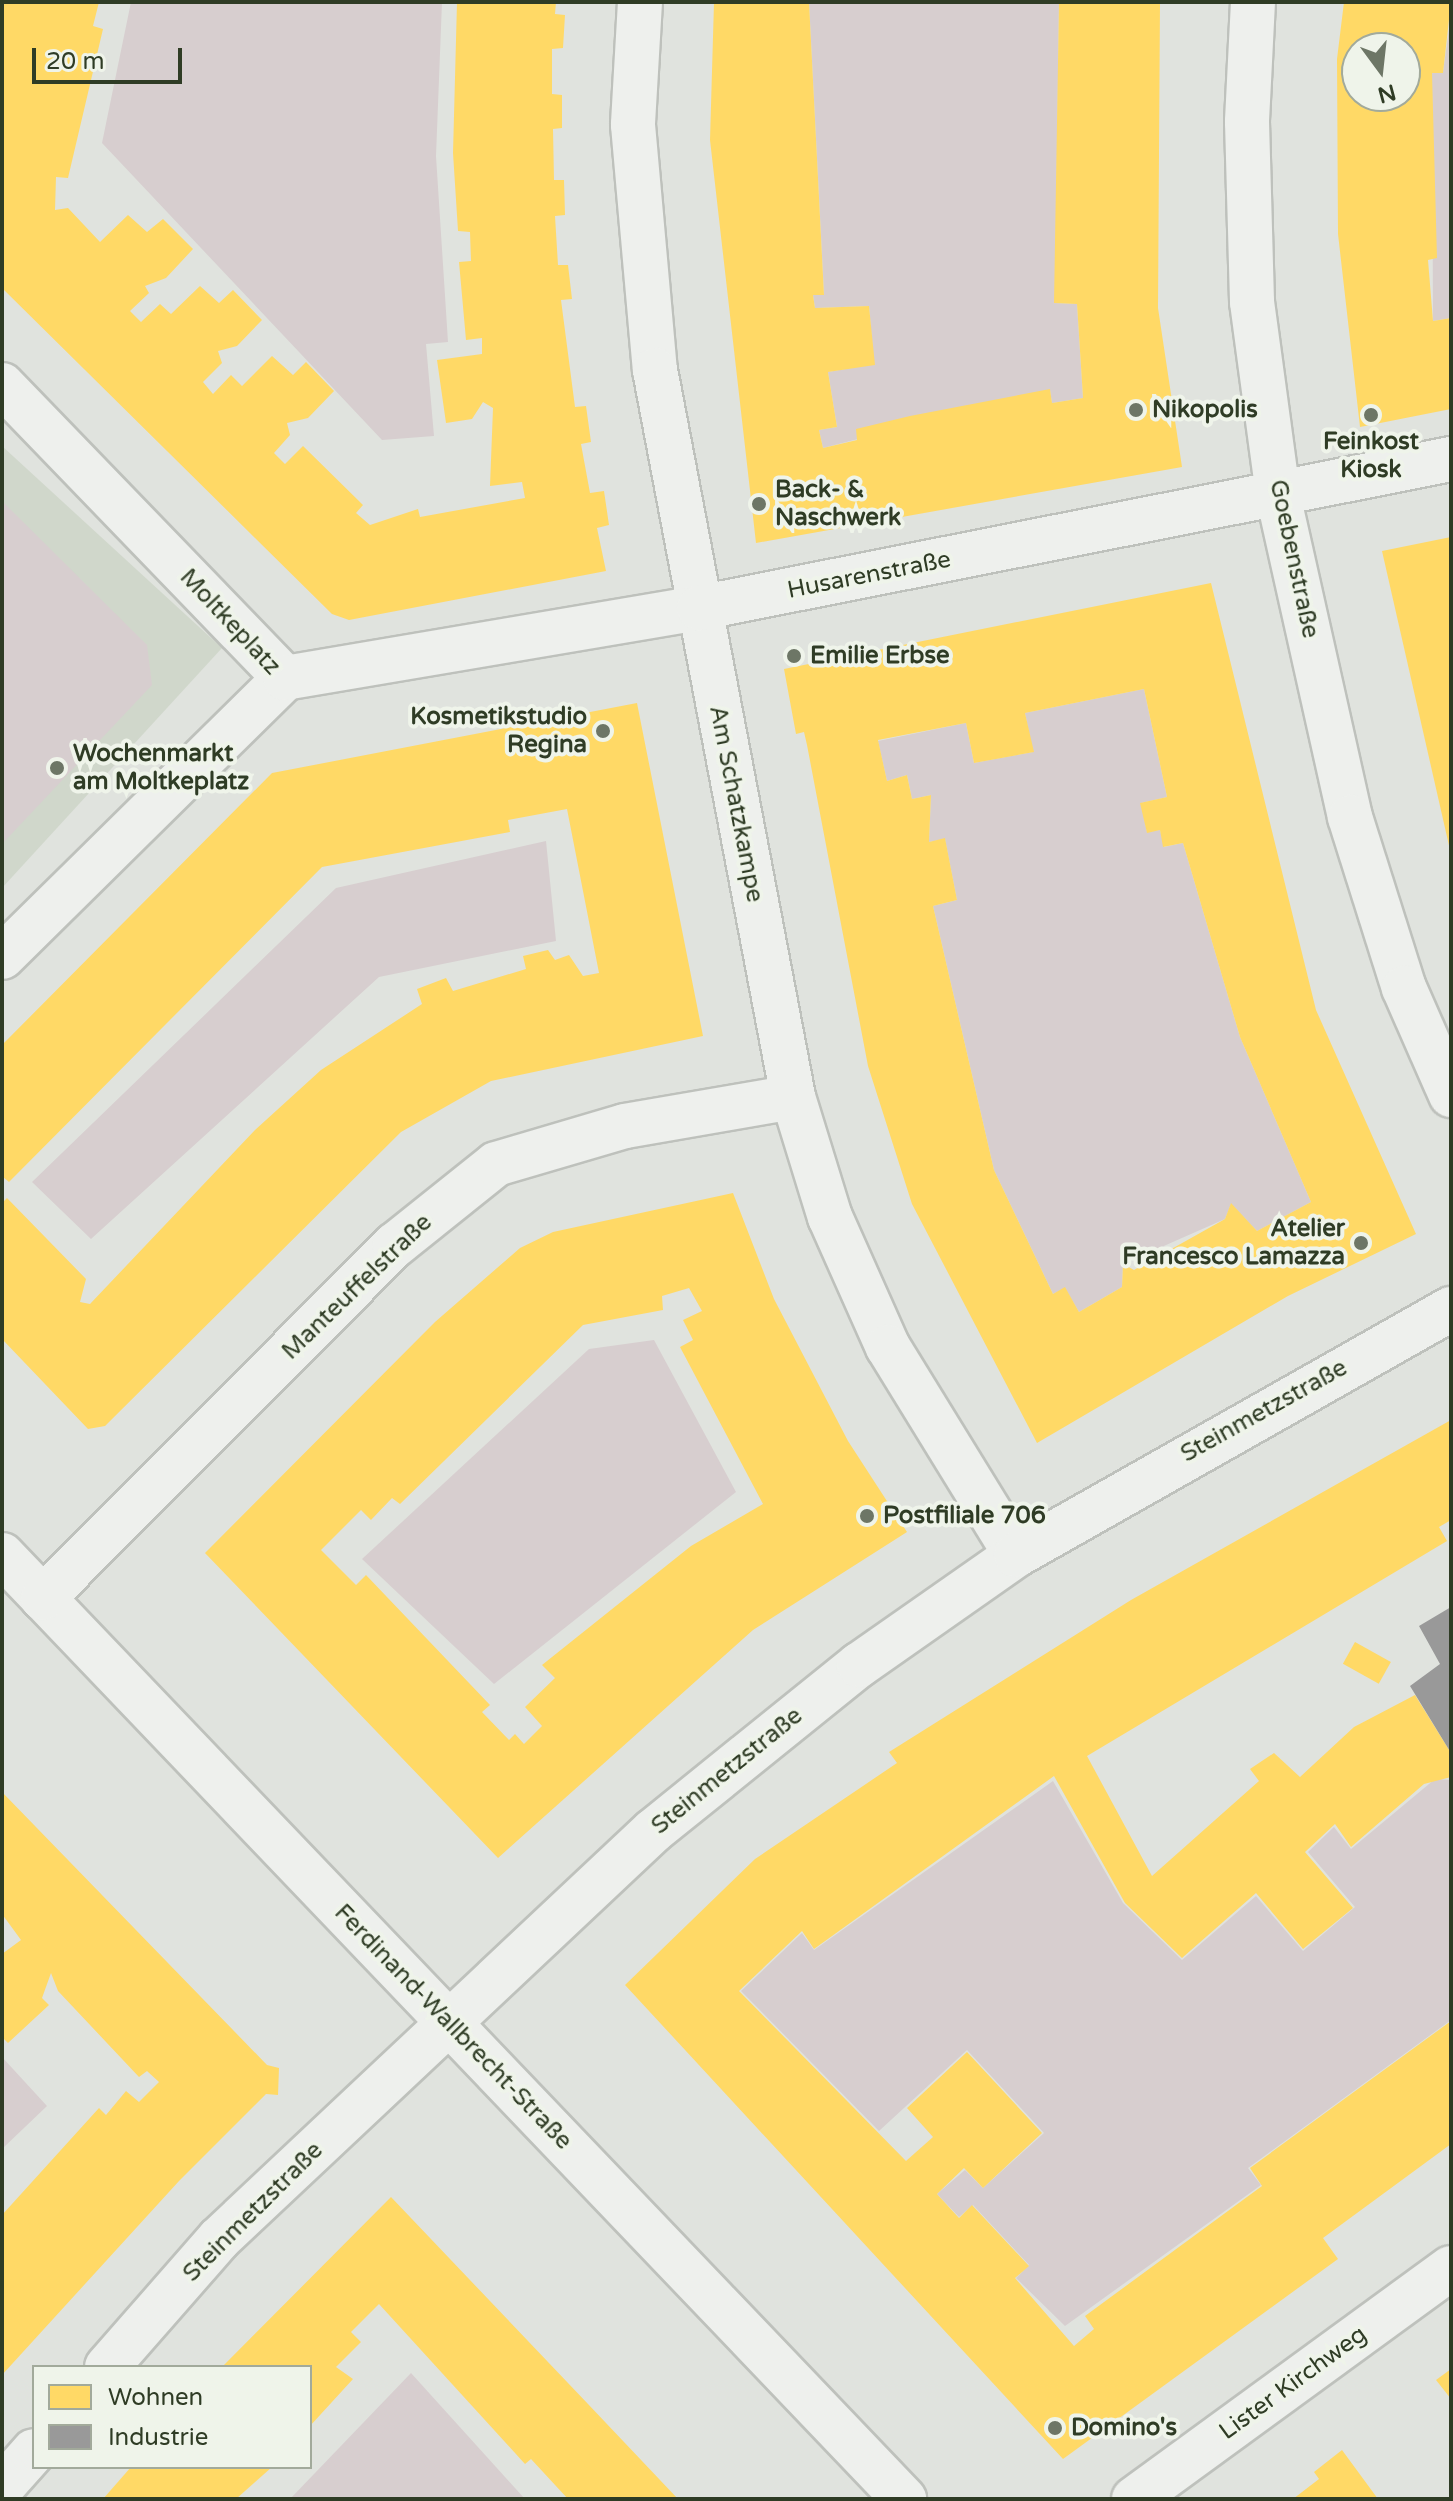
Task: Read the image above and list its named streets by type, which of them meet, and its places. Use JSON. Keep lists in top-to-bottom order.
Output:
{
  "streets": {
    "street": [
      "Goebenstraße",
      "Husarenstraße",
      "Moltkeplatz",
      "Am Schatzkampe",
      "Manteuffelstraße",
      "Steinmetzstraße",
      "Ferdinand-Wallbrecht-Straße",
      "Lister Kirchweg"
    ]
  },
  "crossings": [
    ["Goebenstraße", "Husarenstraße"],
    ["Husarenstraße", "Moltkeplatz"],
    ["Husarenstraße", "Am Schatzkampe"],
    ["Am Schatzkampe", "Manteuffelstraße"],
    ["Am Schatzkampe", "Steinmetzstraße"],
    ["Manteuffelstraße", "Ferdinand-Wallbrecht-Straße"],
    ["Steinmetzstraße", "Ferdinand-Wallbrecht-Straße"]
  ],
  "places": [
    "Nikopolis",
    "Feinkost Kiosk",
    "Back- & Naschwerk",
    "Emilie Erbse",
    "Kosmetikstudio Regina",
    "Wochenmarkt am Moltkeplatz",
    "Atelier Francesco Lamazza",
    "Postfiliale 706",
    "Domino's"
  ],
  "legend": ["Wohnen", "Industrie"],
  "scale_bar": "20 m",
  "north": "bottom"
}
